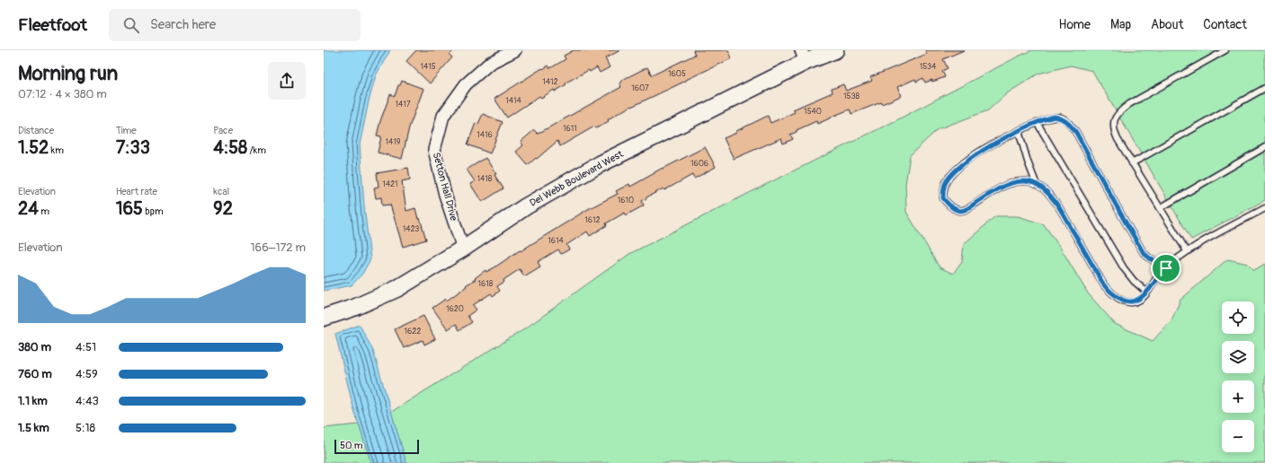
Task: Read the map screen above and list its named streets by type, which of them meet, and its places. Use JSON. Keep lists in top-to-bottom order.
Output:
{
  "streets": {
    "street": ["Del Webb Boulevard West", "Setton Hall Drive"]
  },
  "crossings": [
    ["Del Webb Boulevard West", "Setton Hall Drive"]
  ],
  "house_numbers": [
    "1415",
    "1534",
    "1605",
    "1412",
    "1607",
    "1538",
    "1414",
    "1417",
    "1540",
    "1611",
    "1416",
    "1419",
    "1606",
    "1418",
    "1421",
    "1610",
    "1612",
    "1423",
    "1614",
    "1618",
    "1620",
    "1622"
  ],
  "scale_bar": "50 m",
  "page": {
    "header": "Fleetfoot",
    "search": "Search here",
    "nav": [
      "Home",
      "Map",
      "About",
      "Contact"
    ],
    "heading": ["Morning run", "07:12 · 4 × 380 m"],
    "stats": [
      ["Distance", "1.52 km"],
      ["Time", "7:33"],
      ["Pace", "4:58 /km"],
      ["Elevation", "24 m"],
      ["Heart rate", "165 bpm"],
      ["kcal", "92"]
    ],
    "chart": ["Elevation", "166–172 m"],
    "map_buttons": ["+", "−"],
    "list": [
      {
        "name": "380 m",
        "note": "4:51"
      },
      {
        "name": "760 m",
        "note": "4:59"
      },
      {
        "name": "1.1 km",
        "note": "4:43"
      },
      {
        "name": "1.5 km",
        "note": "5:18"
      }
    ],
    "scale": "50 m"
  }
}
